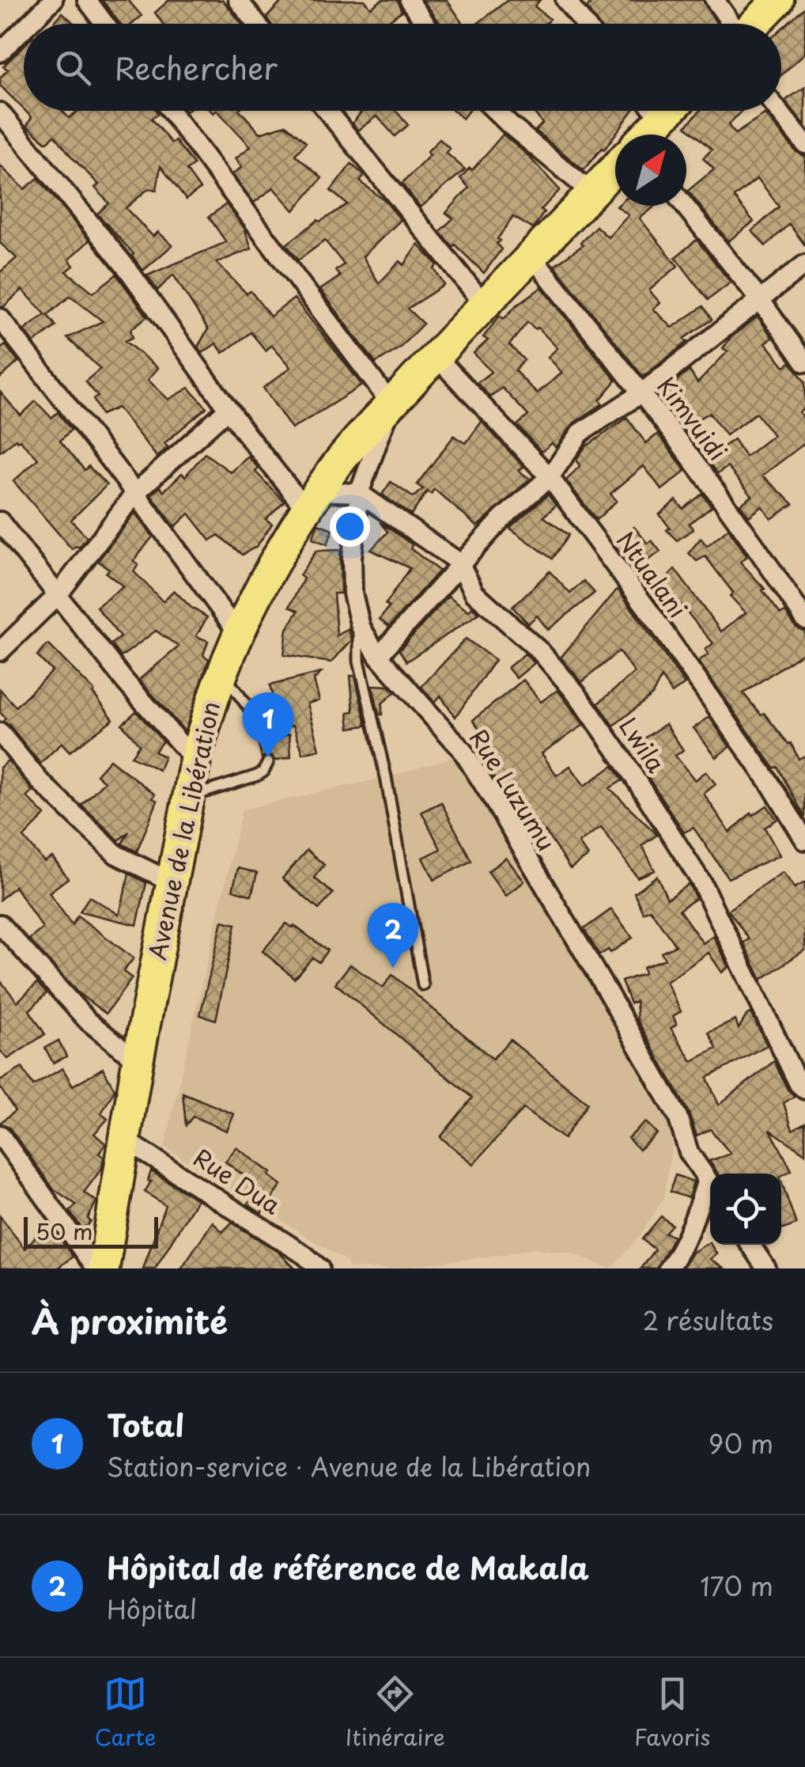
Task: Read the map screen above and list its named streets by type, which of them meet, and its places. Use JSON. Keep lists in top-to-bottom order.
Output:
{
  "streets": {
    "highway": ["Avenue de la Libération"],
    "street": [
      "Kimvuidi",
      "Ntualani",
      "Lwila",
      "Rue Luzumu",
      "Rue Dua"
    ]
  },
  "crossings": [
    ["Kimvuidi", "Avenue de la Libération"],
    ["Ntualani", "Avenue de la Libération"],
    ["Lwila", "Rue Luzumu"],
    ["Rue Luzumu", "Avenue de la Libération"],
    ["Avenue de la Libération", "Rue Dua"]
  ],
  "scale_bar": "50 m",
  "north": "top right",
  "page": {
    "search": "Rechercher",
    "pins": ["1", "2"],
    "scale": "50 m",
    "heading": ["À proximité", "2 résultats"],
    "list": [
      {
        "mark": "1",
        "name": "Total",
        "note": "Station-service · Avenue de la Libération",
        "value": "90 m"
      },
      {
        "mark": "2",
        "name": "Hôpital de référence de Makala",
        "note": "Hôpital",
        "value": "170 m"
      }
    ],
    "nav": ["Carte", "Itinéraire", "Favoris"]
  }
}
